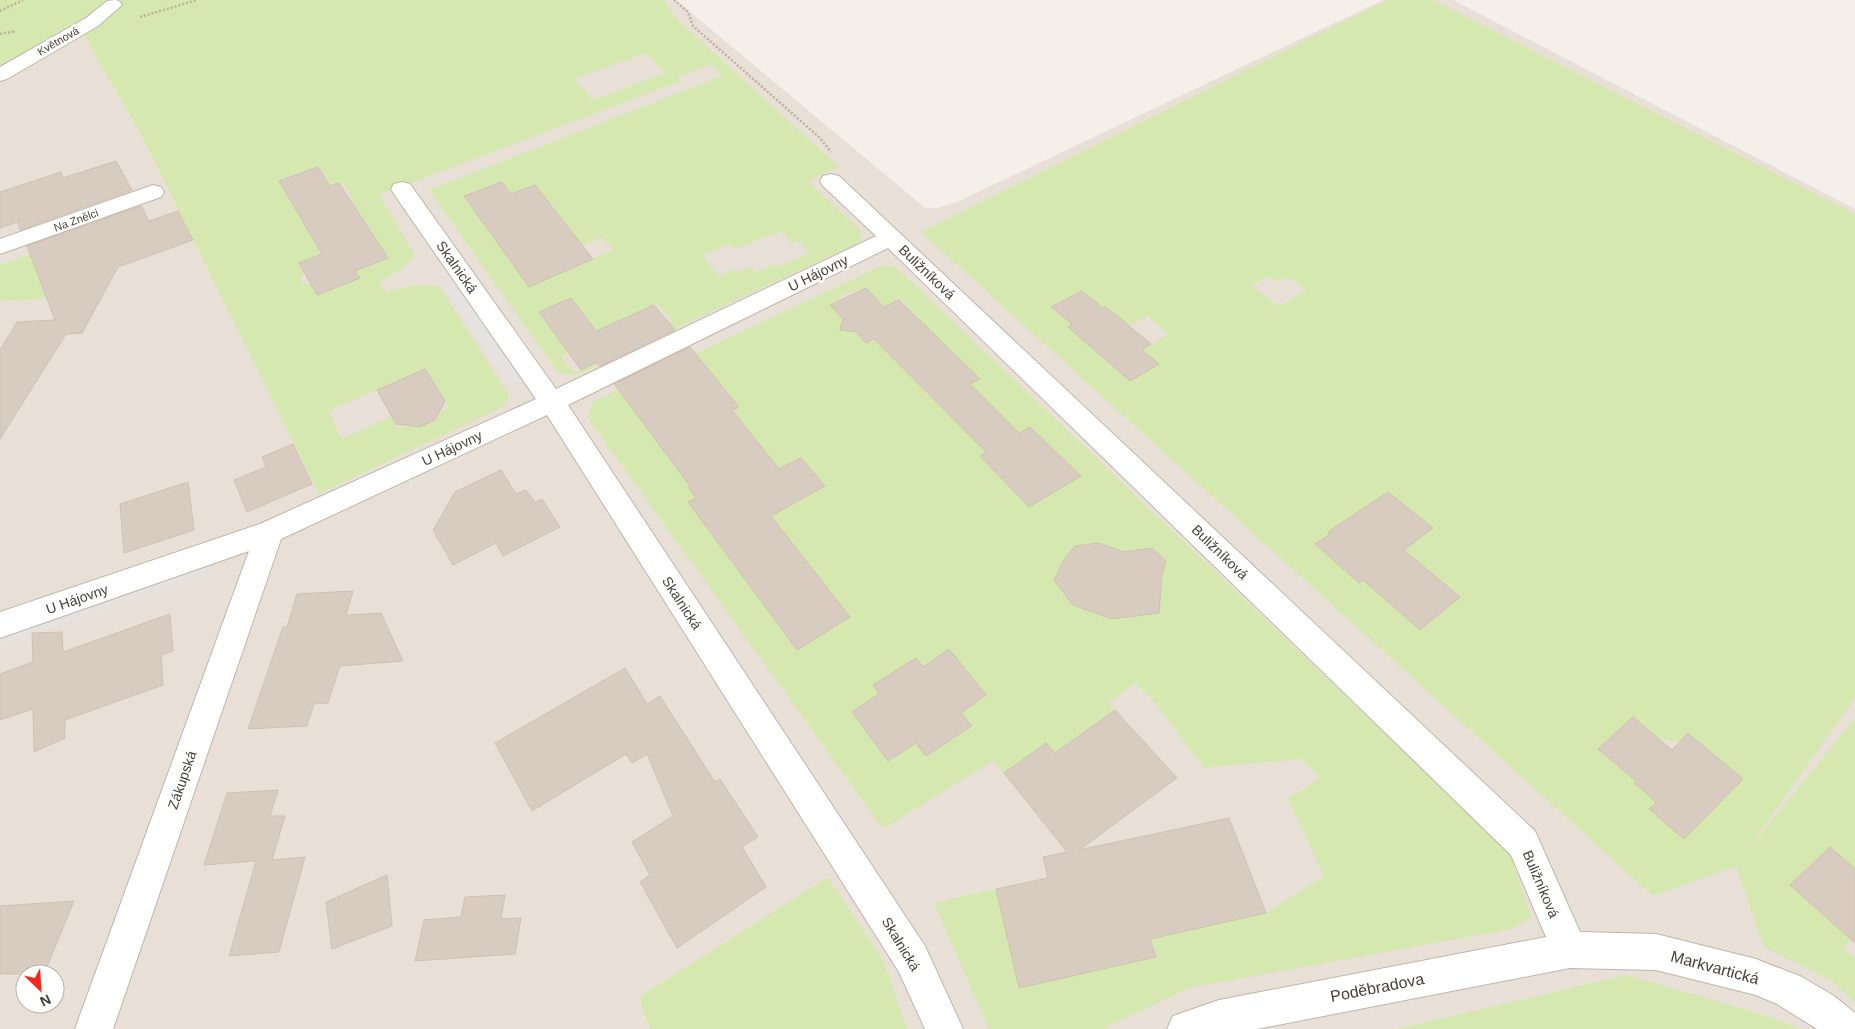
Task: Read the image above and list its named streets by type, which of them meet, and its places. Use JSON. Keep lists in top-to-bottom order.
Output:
{
  "streets": {
    "street": [
      "Květnová",
      "Na Znělci",
      "Skalnická",
      "Buližníková",
      "U Hájovny",
      "Zákupská",
      "Markvartická",
      "Poděbradova"
    ]
  },
  "crossings": [
    ["Skalnická", "U Hájovny"],
    ["Buližníková", "U Hájovny"],
    ["Buližníková", "Markvartická"],
    ["Buližníková", "Poděbradova"],
    ["U Hájovny", "Zákupská"],
    ["Markvartická", "Poděbradova"]
  ],
  "north": "bottom right"
}
